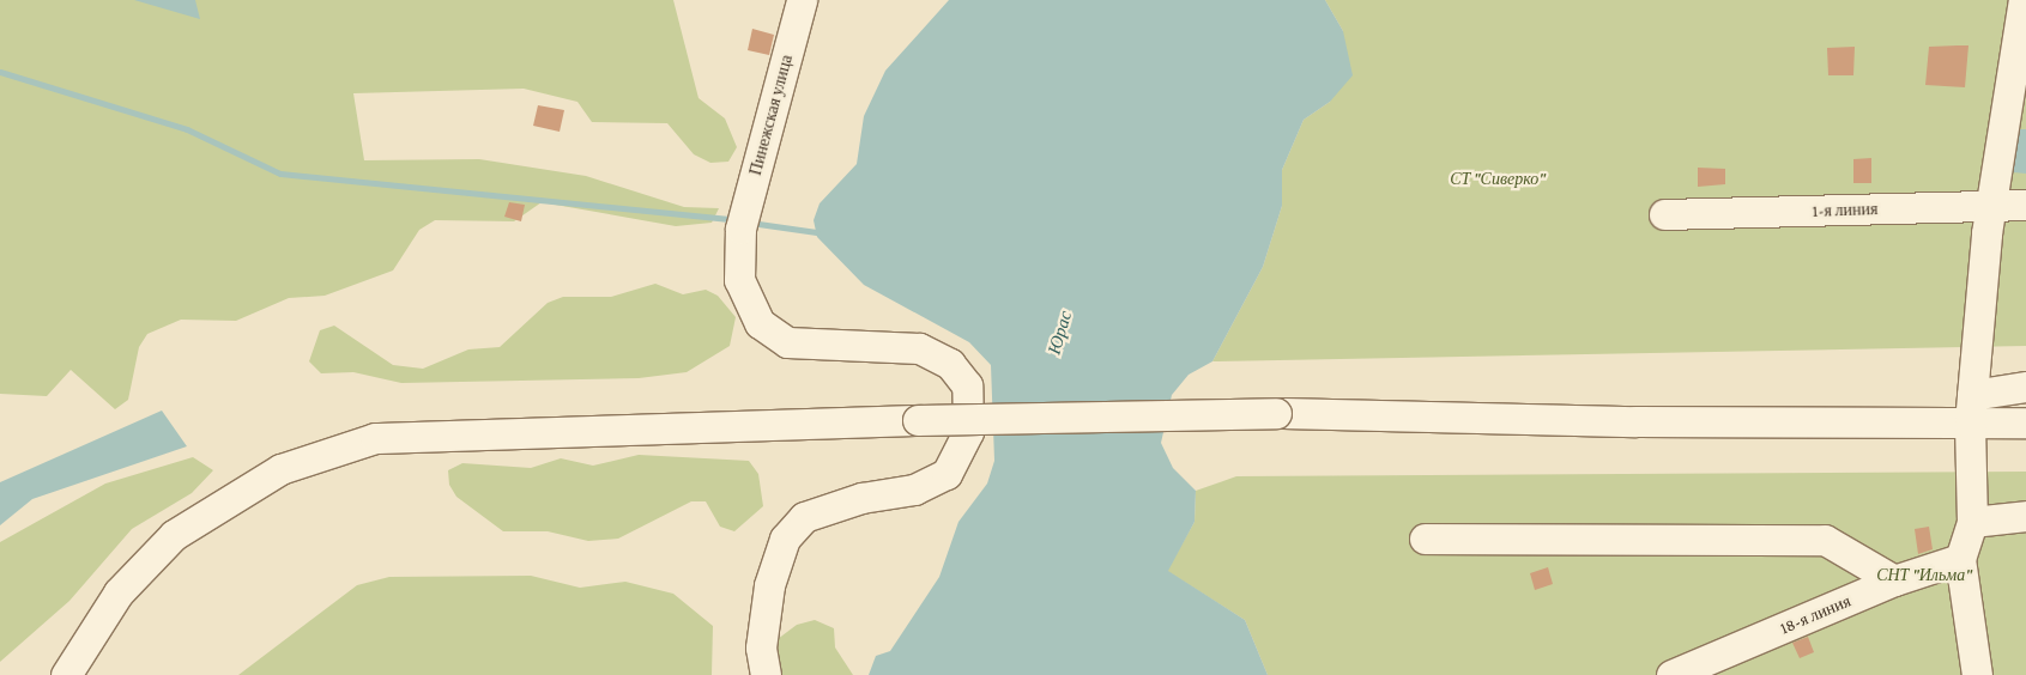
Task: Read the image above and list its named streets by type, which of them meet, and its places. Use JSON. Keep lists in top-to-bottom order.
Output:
{
  "streets": {
    "street": ["Пинежская улица", "1-я линия", "18-я линия"]
  },
  "water": ["Юрас"],
  "parks": ["СТ \"Сиверко\"", "СНТ \"Ильма\""]
}
